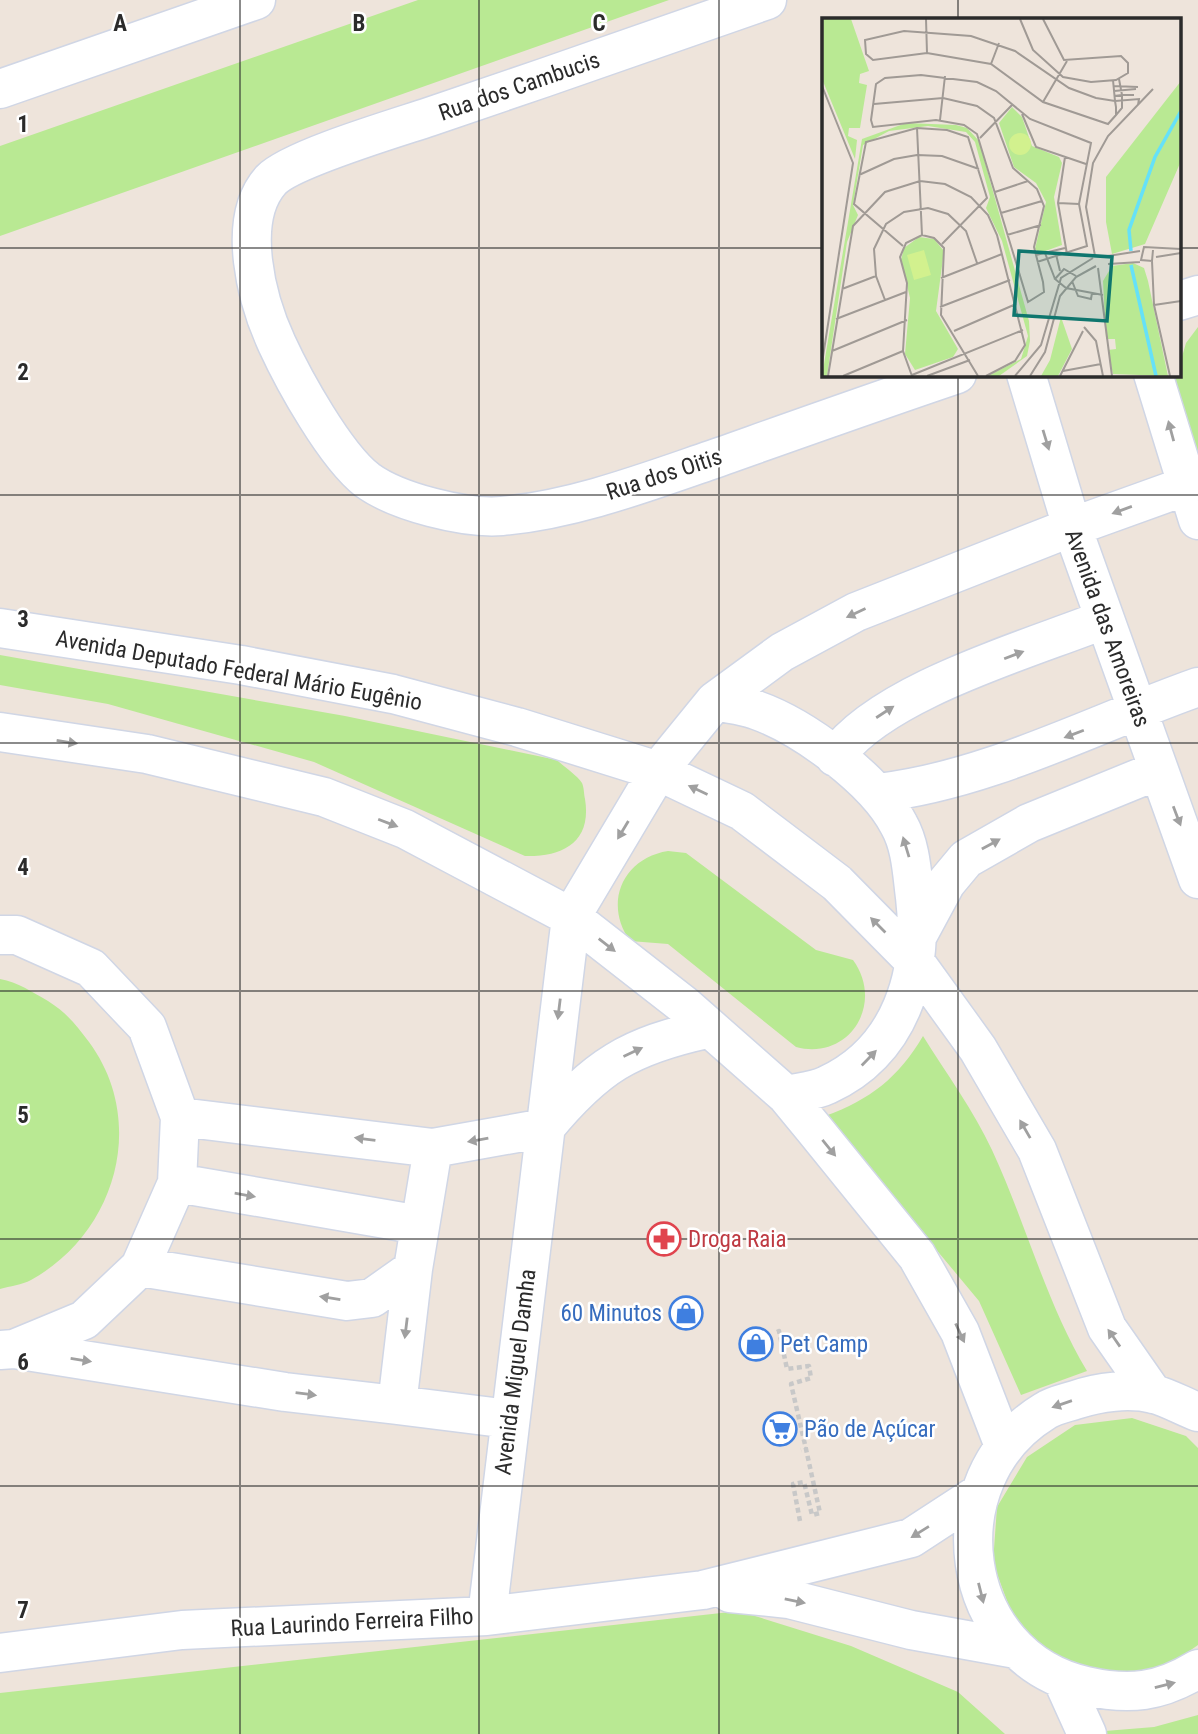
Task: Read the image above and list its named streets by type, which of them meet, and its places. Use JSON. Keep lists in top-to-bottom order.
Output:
{
  "streets": {
    "street": [
      "Rua dos Cambucis",
      "Rua dos Oitis",
      "Avenida das Amoreiras",
      "Avenida Deputado Federal Mário Eugênio",
      "Avenida Miguel Damha",
      "Rua Laurindo Ferreira Filho"
    ]
  },
  "crossings": [
    ["Rua dos Cambucis", "Rua dos Oitis"],
    ["Avenida Miguel Damha", "Rua Laurindo Ferreira Filho"]
  ],
  "places": {
    "pharmacy": ["Droga Raia"],
    "shop": ["60 Minutos", "Pet Camp"],
    "supermarket": ["Pão de Açúcar"]
  },
  "grid": {
    "columns": ["A", "B", "C"],
    "rows": [
      "1",
      "2",
      "3",
      "4",
      "5",
      "6",
      "7"
    ]
  }
}
